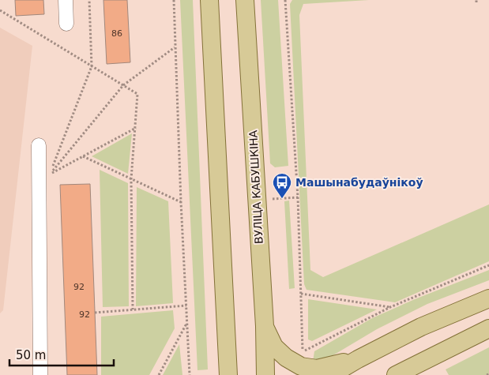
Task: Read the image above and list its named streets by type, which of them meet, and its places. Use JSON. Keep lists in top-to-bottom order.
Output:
{
  "streets": {
    "main road": ["ВУЛІЦА КАБУШКІНА"]
  },
  "places": {
    "bus stop": ["Машынабудаўнікоў"]
  },
  "house_numbers": ["86", "92", "92"],
  "scale_bar": "50 m"
}
